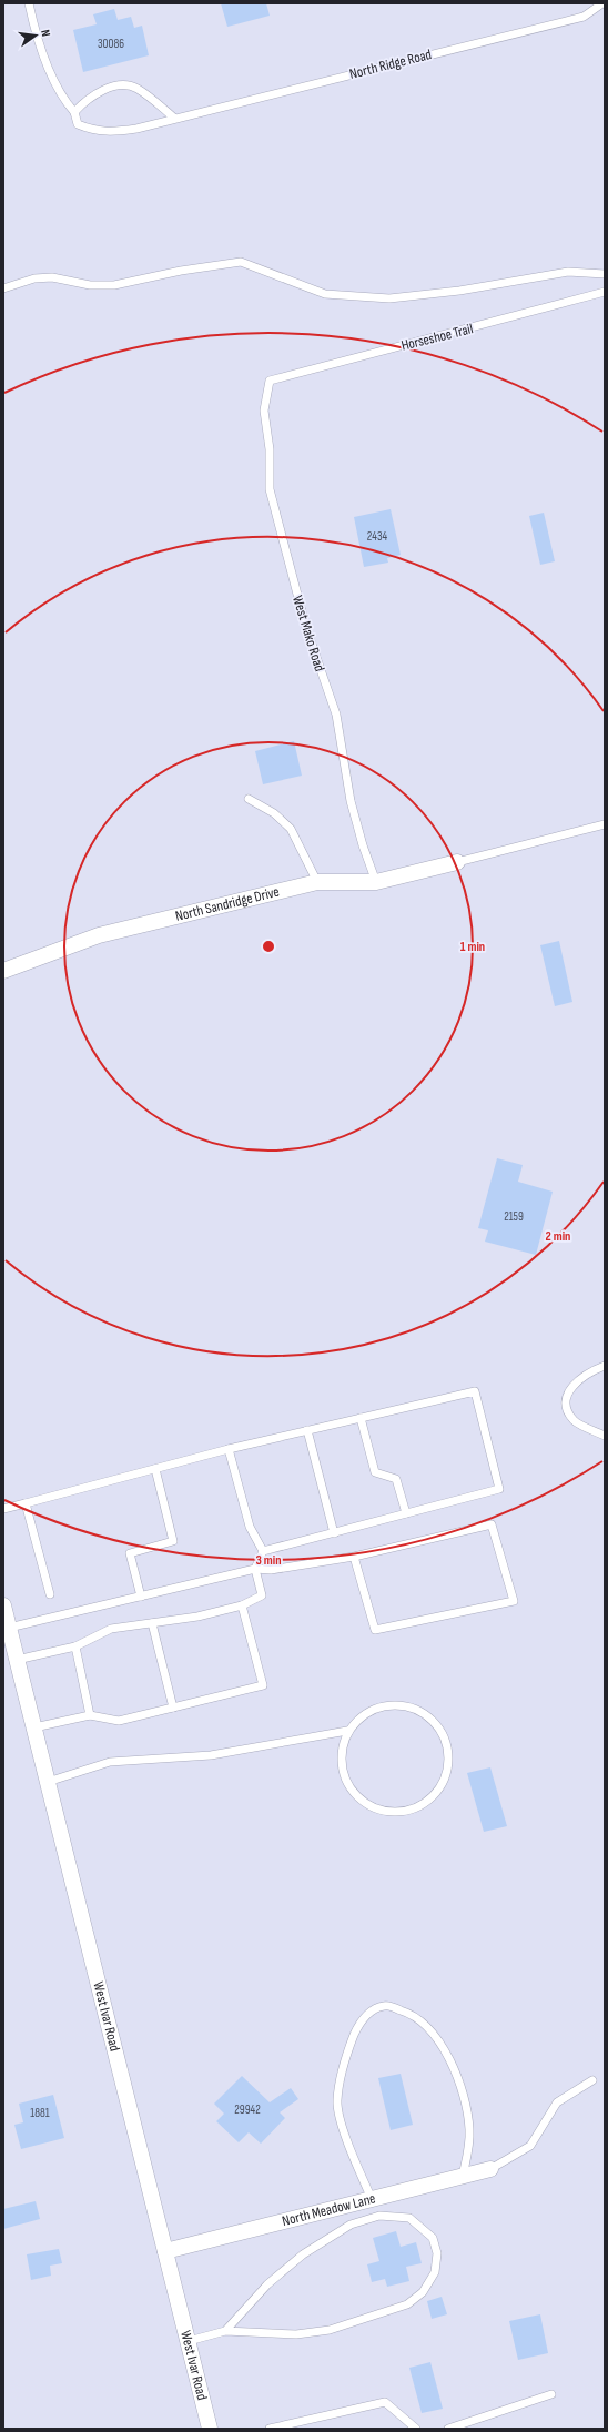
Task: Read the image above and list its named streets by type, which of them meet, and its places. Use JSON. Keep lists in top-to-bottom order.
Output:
{
  "streets": {
    "street": ["North Sandridge Drive", "West Ivar Road", "North Meadow Lane"],
    "lane": ["North Ridge Road", "Horseshoe Trail", "West Mako Road"]
  },
  "crossings": [
    ["Horseshoe Trail", "West Mako Road"],
    ["West Mako Road", "North Sandridge Drive"],
    ["West Ivar Road", "North Meadow Lane"]
  ],
  "house_numbers": [
    "30086",
    "2434",
    "2159",
    "29942",
    "1881"
  ],
  "north": "right",
  "rings": ["1 min", "2 min", "3 min"]
}
